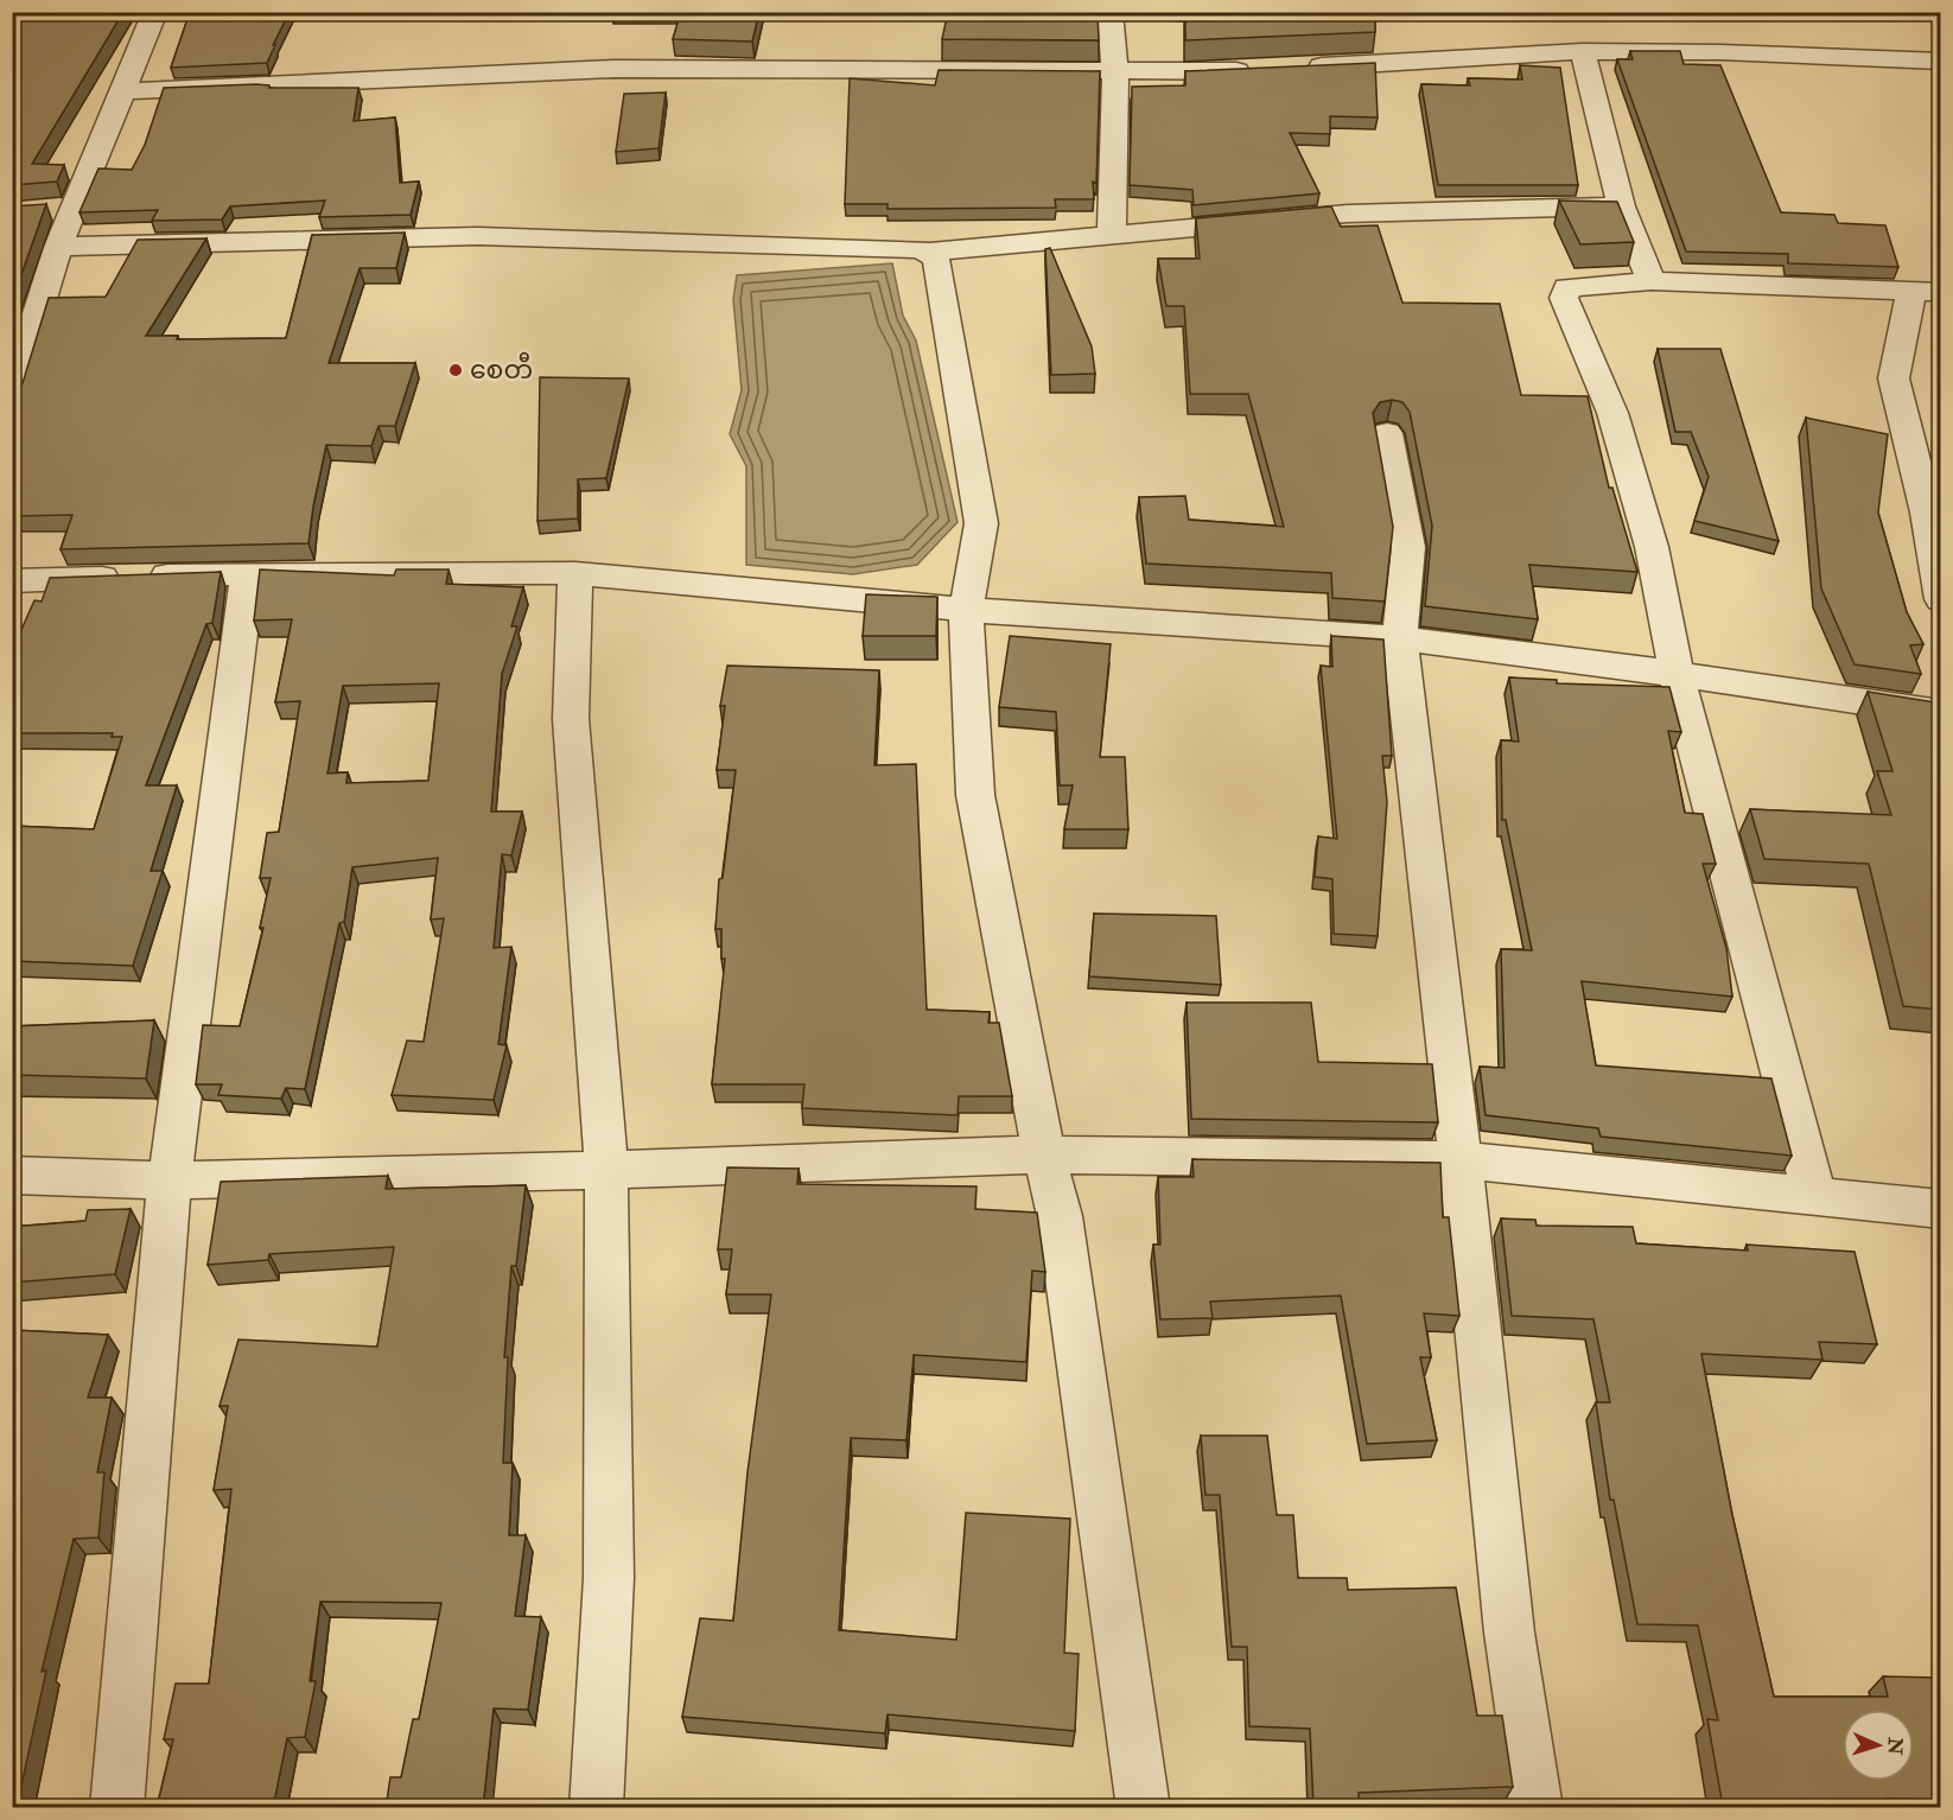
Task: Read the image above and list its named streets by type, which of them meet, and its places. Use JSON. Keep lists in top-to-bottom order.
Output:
{
  "places": ["စေတီ"],
  "north": "right"
}
